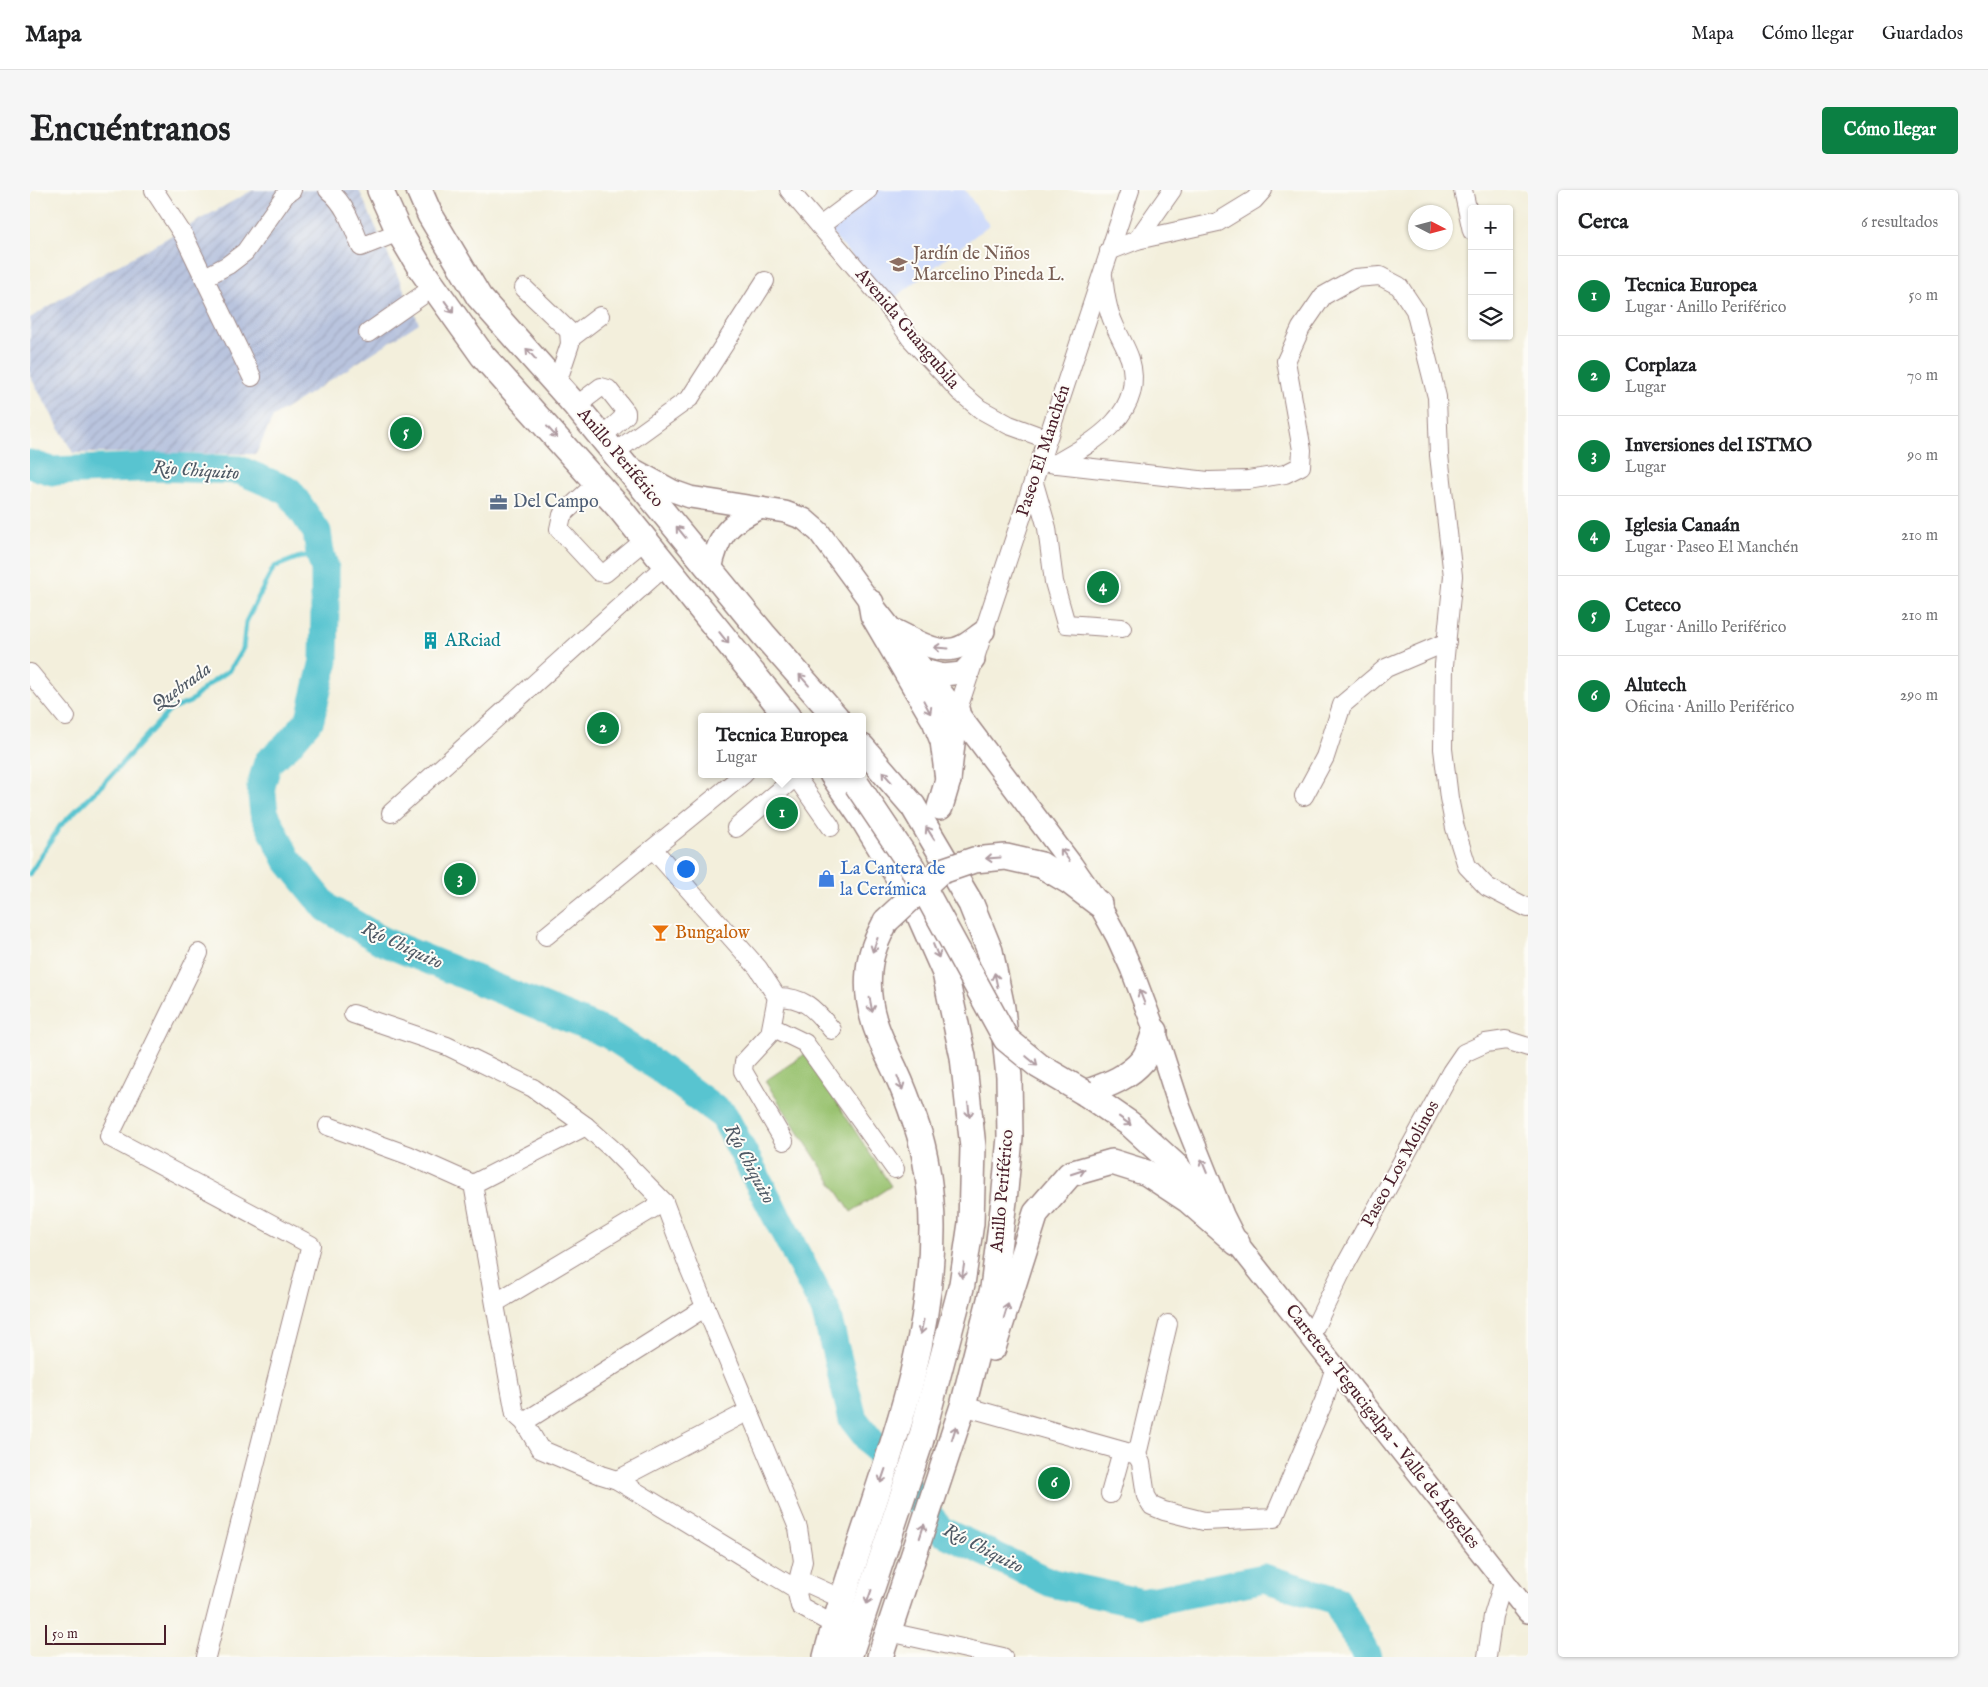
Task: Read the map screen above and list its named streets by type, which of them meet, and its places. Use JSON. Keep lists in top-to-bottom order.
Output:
{
  "streets": {
    "highway": ["Anillo Periférico"],
    "main road": ["Carretera Tegucigalpa - Valle de Ángeles"],
    "street": ["Avenida Guangubila", "Paseo El Manchén", "Paseo Los Molinos"]
  },
  "crossings": [
    ["Avenida Guangubila", "Paseo El Manchén"],
    ["Paseo El Manchén", "Carretera Tegucigalpa - Valle de Ángeles"],
    ["Anillo Periférico", "Carretera Tegucigalpa - Valle de Ángeles"],
    ["Paseo Los Molinos", "Carretera Tegucigalpa - Valle de Ángeles"]
  ],
  "one_way": ["Carretera Tegucigalpa - Valle de Ángeles"],
  "water": ["Rio Chiquito", "Quebrada", "Río Chiquito"],
  "places": {
    "school or university": ["Jardín de Niños Marcelino Pineda L."],
    "office": ["Del Campo"],
    "building": ["ARciad"],
    "shop": ["La Cantera de la Cerámica"],
    "bar": ["Bungalow"]
  },
  "scale_bar": "50 m",
  "north": "right",
  "page": {
    "header": "Mapa",
    "nav": ["Mapa", "Cómo llegar", "Guardados"],
    "buttons": "Cómo llegar",
    "title": "Encuéntranos",
    "heading": ["Cerca", "6 resultados"],
    "map_buttons": ["+", "−"],
    "list": [
      {
        "mark": "1",
        "name": "Tecnica Europea",
        "note": "Lugar · Anillo Periférico",
        "value": "50 m"
      },
      {
        "mark": "2",
        "name": "Corplaza",
        "note": "Lugar",
        "value": "70 m"
      },
      {
        "mark": "3",
        "name": "Inversiones del ISTMO",
        "note": "Lugar",
        "value": "90 m"
      },
      {
        "mark": "4",
        "name": "Iglesia Canaán",
        "note": "Lugar · Paseo El Manchén",
        "value": "210 m"
      },
      {
        "mark": "5",
        "name": "Ceteco",
        "note": "Lugar · Anillo Periférico",
        "value": "210 m"
      },
      {
        "mark": "6",
        "name": "Alutech",
        "note": "Oficina · Anillo Periférico",
        "value": "290 m"
      }
    ],
    "pins": [
      "5",
      "4",
      "2",
      "1",
      "3",
      "6"
    ],
    "popup": ["Tecnica Europea", "Lugar"],
    "scale": "50 m"
  }
}
